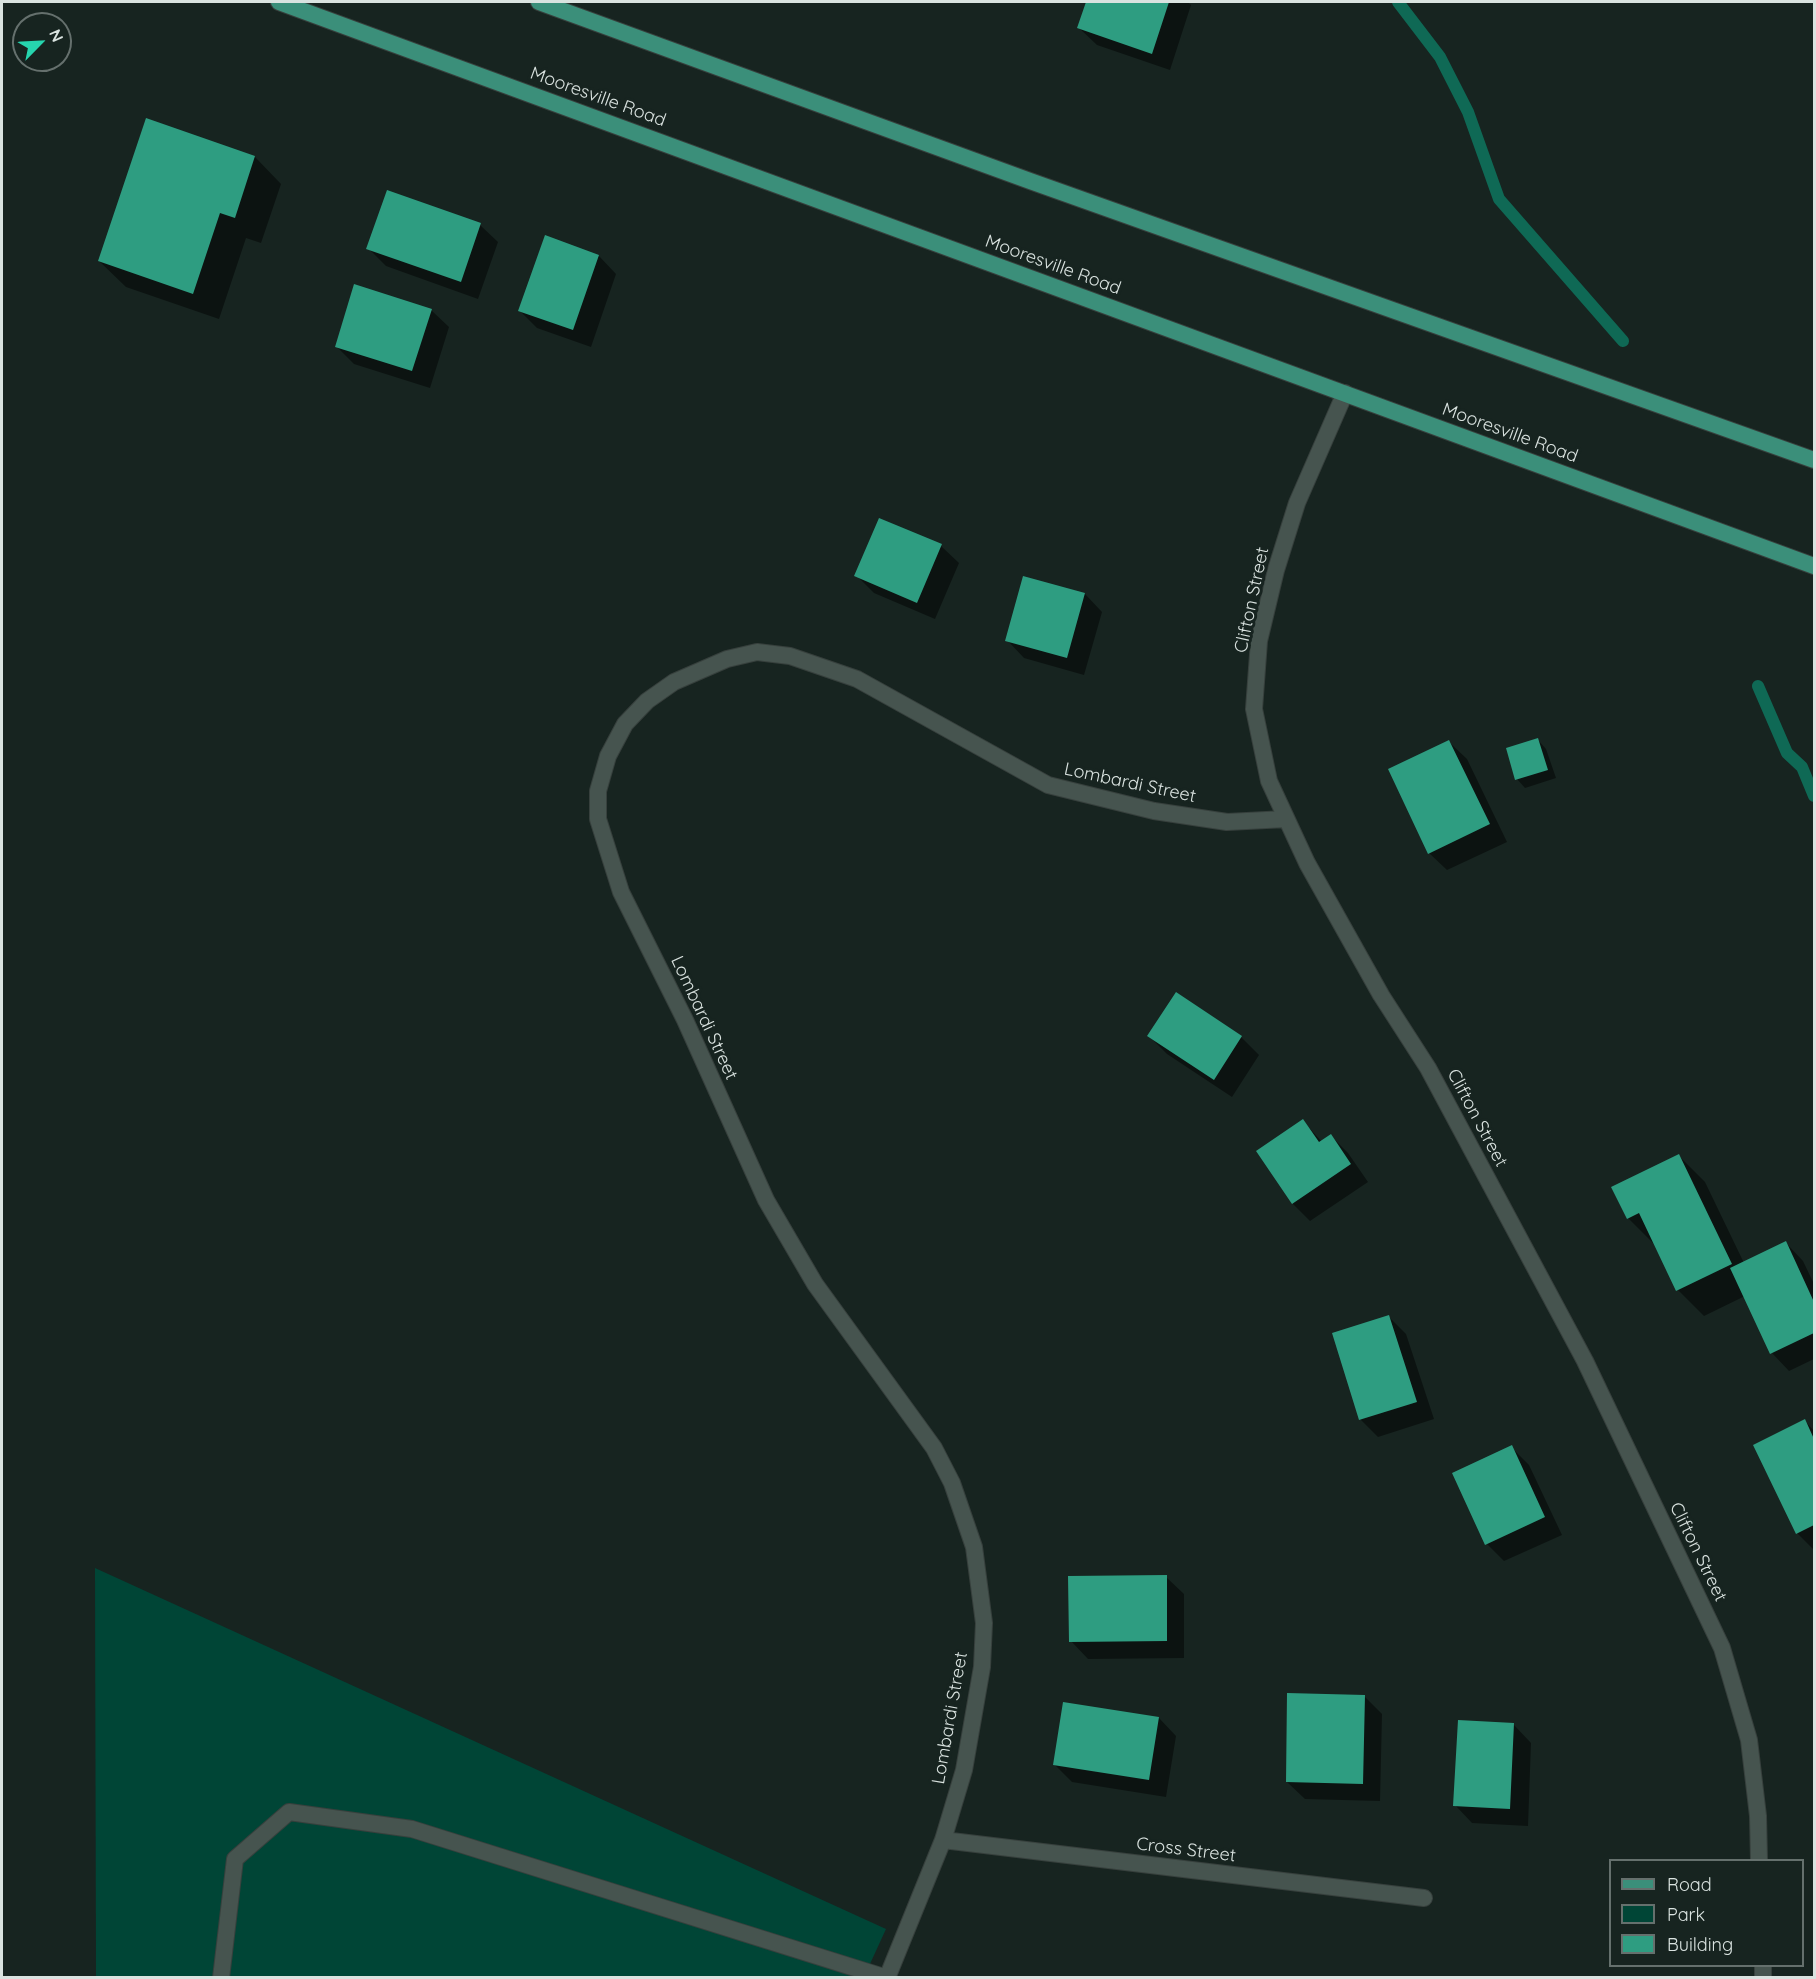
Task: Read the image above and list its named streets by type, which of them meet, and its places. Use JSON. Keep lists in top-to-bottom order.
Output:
{
  "streets": {
    "main road": ["Mooresville Road"],
    "street": ["Clifton Street", "Lombardi Street", "Cross Street"]
  },
  "crossings": [
    ["Mooresville Road", "Clifton Street"],
    ["Clifton Street", "Lombardi Street"],
    ["Lombardi Street", "Cross Street"]
  ],
  "legend": ["Road", "Park", "Building"],
  "north": "top right"
}
